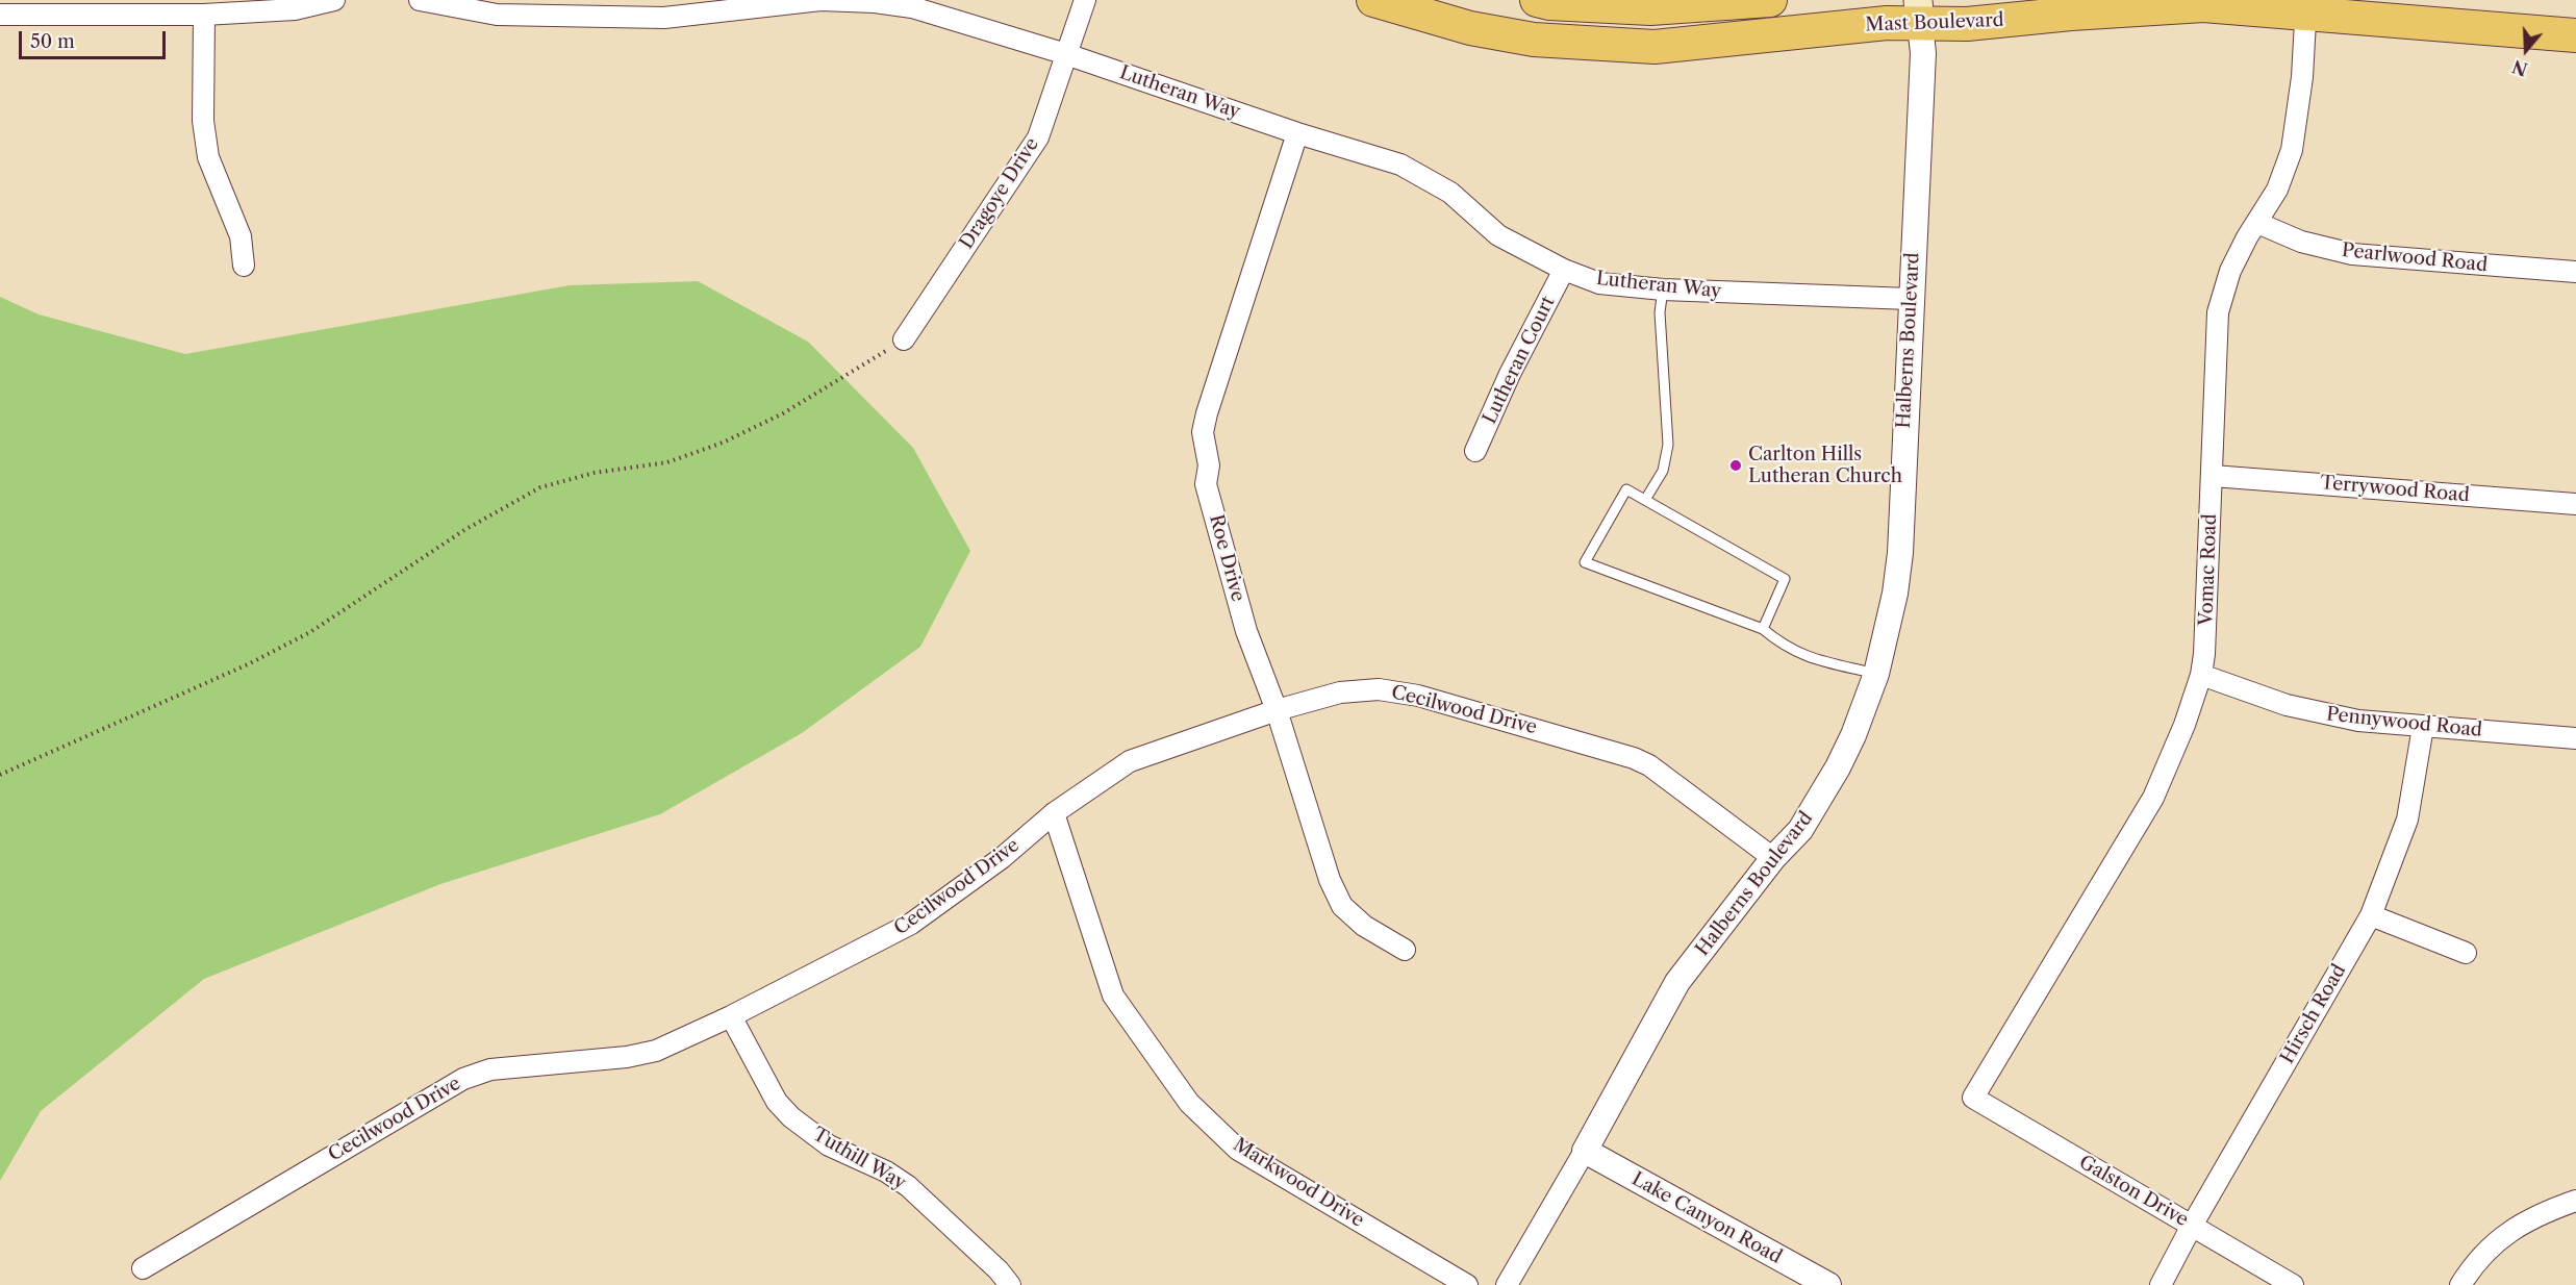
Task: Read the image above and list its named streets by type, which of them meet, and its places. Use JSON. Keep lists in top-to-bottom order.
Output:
{
  "streets": {
    "main road": ["Mast Boulevard"],
    "street": [
      "Lutheran Way",
      "Dragoye Drive",
      "Pearlwood Road",
      "Halberns Boulevard",
      "Lutheran Court",
      "Terrywood Road",
      "Roe Drive",
      "Vomac Road",
      "Cecilwood Drive",
      "Pennywood Road",
      "Hirsch Road",
      "Tuthill Way",
      "Markwood Drive",
      "Galston Drive",
      "Lake Canyon Road"
    ]
  },
  "crossings": [
    ["Mast Boulevard", "Halberns Boulevard"],
    ["Mast Boulevard", "Vomac Road"],
    ["Lutheran Way", "Dragoye Drive"],
    ["Lutheran Way", "Halberns Boulevard"],
    ["Lutheran Way", "Lutheran Court"],
    ["Lutheran Way", "Roe Drive"],
    ["Pearlwood Road", "Vomac Road"],
    ["Halberns Boulevard", "Cecilwood Drive"],
    ["Halberns Boulevard", "Lake Canyon Road"],
    ["Terrywood Road", "Vomac Road"],
    ["Roe Drive", "Cecilwood Drive"],
    ["Vomac Road", "Pennywood Road"],
    ["Vomac Road", "Galston Drive"],
    ["Cecilwood Drive", "Tuthill Way"],
    ["Cecilwood Drive", "Markwood Drive"],
    ["Pennywood Road", "Hirsch Road"],
    ["Hirsch Road", "Galston Drive"]
  ],
  "places": ["Carlton Hills Lutheran Church"],
  "scale_bar": "50 m",
  "north": "bottom"
}
